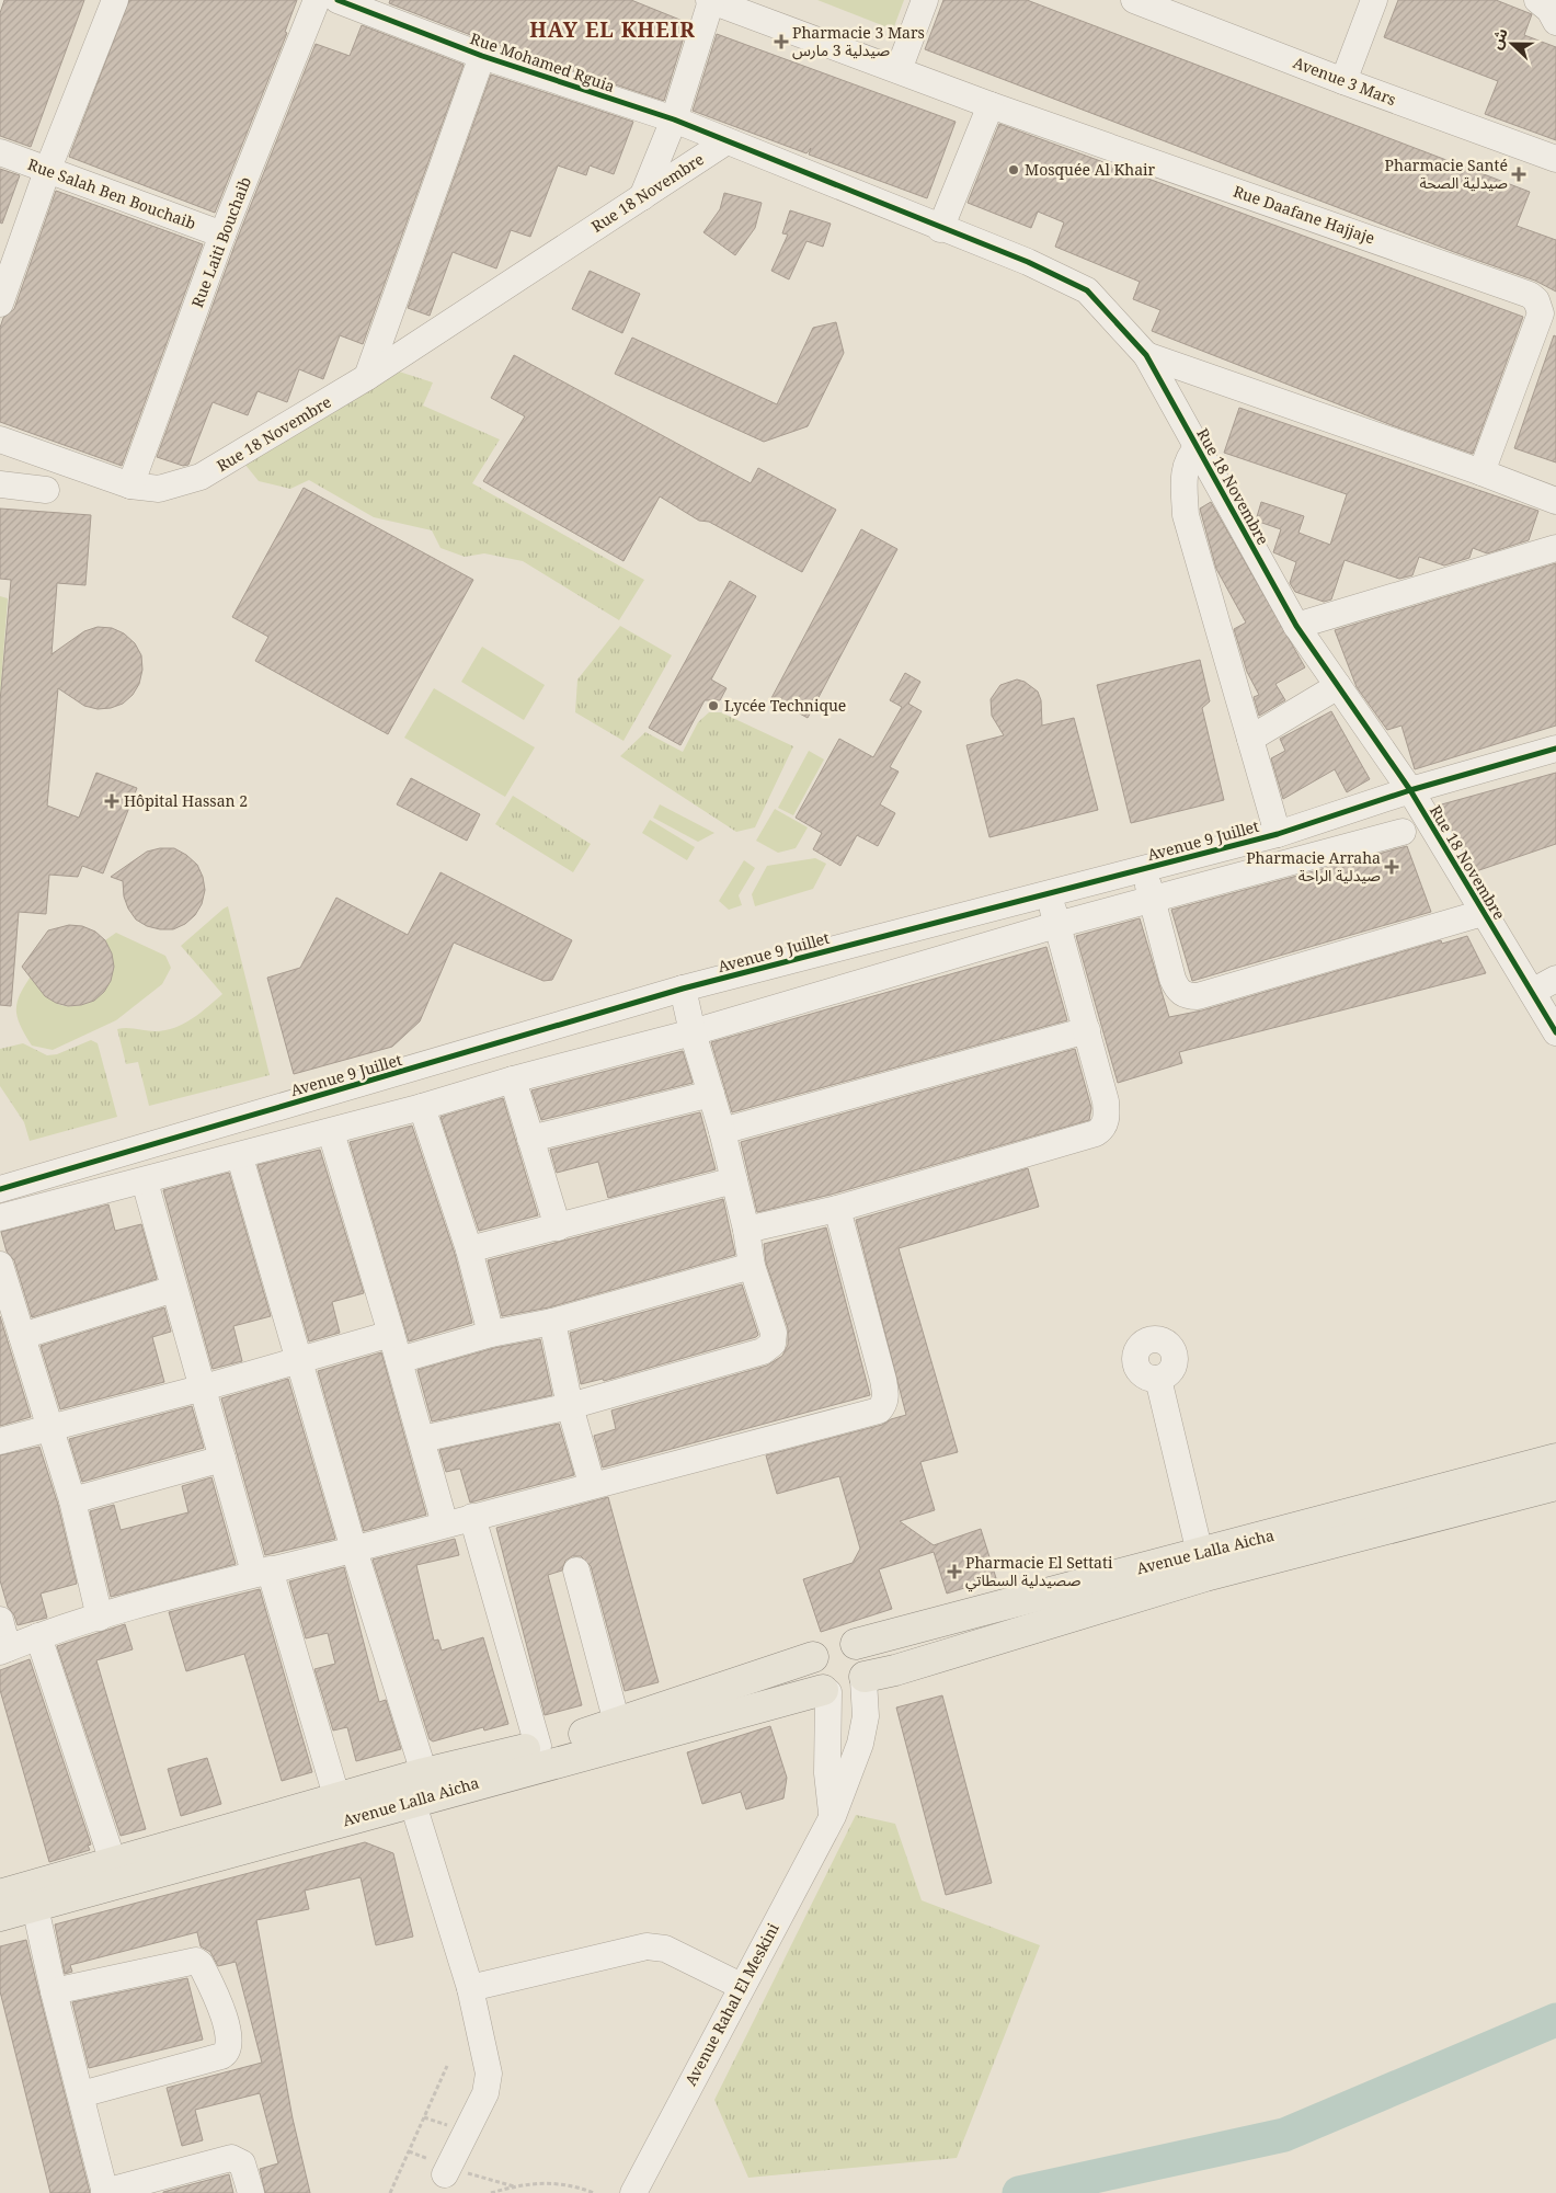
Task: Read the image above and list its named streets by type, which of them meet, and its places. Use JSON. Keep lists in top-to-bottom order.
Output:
{
  "streets": {
    "main road": ["Avenue Lalla Aicha"],
    "street": [
      "Rue Mohamed Rguia",
      "Avenue 3 Mars",
      "Rue 18 Novembre",
      "Rue Salah Ben Bouchaib",
      "Rue Daafane Hajjaje",
      "Rue Laiti Bouchaib",
      "Avenue 9 Juillet",
      "Avenue Rahal El Meskini"
    ]
  },
  "crossings": [
    ["Rue Mohamed Rguia", "Rue 18 Novembre"],
    ["Rue 18 Novembre", "Rue Laiti Bouchaib"],
    ["Rue 18 Novembre", "Avenue 9 Juillet"],
    ["Rue Salah Ben Bouchaib", "Rue Laiti Bouchaib"],
    ["Avenue Lalla Aicha", "Avenue Rahal El Meskini"]
  ],
  "districts": ["HAY EL KHEIR"],
  "places": {
    "health": [
      "Pharmacie 3 Mars صيدلية 3 مارس",
      "Pharmacie Santé صيدلية الصحة",
      "Hôpital Hassan 2",
      "Pharmacie Arraha صيدلية الراحة",
      "Pharmacie El Settati صصيدلية السطاتي"
    ],
    "other": ["Mosquée Al Khair", "Lycée Technique"]
  },
  "north": "left"
}
